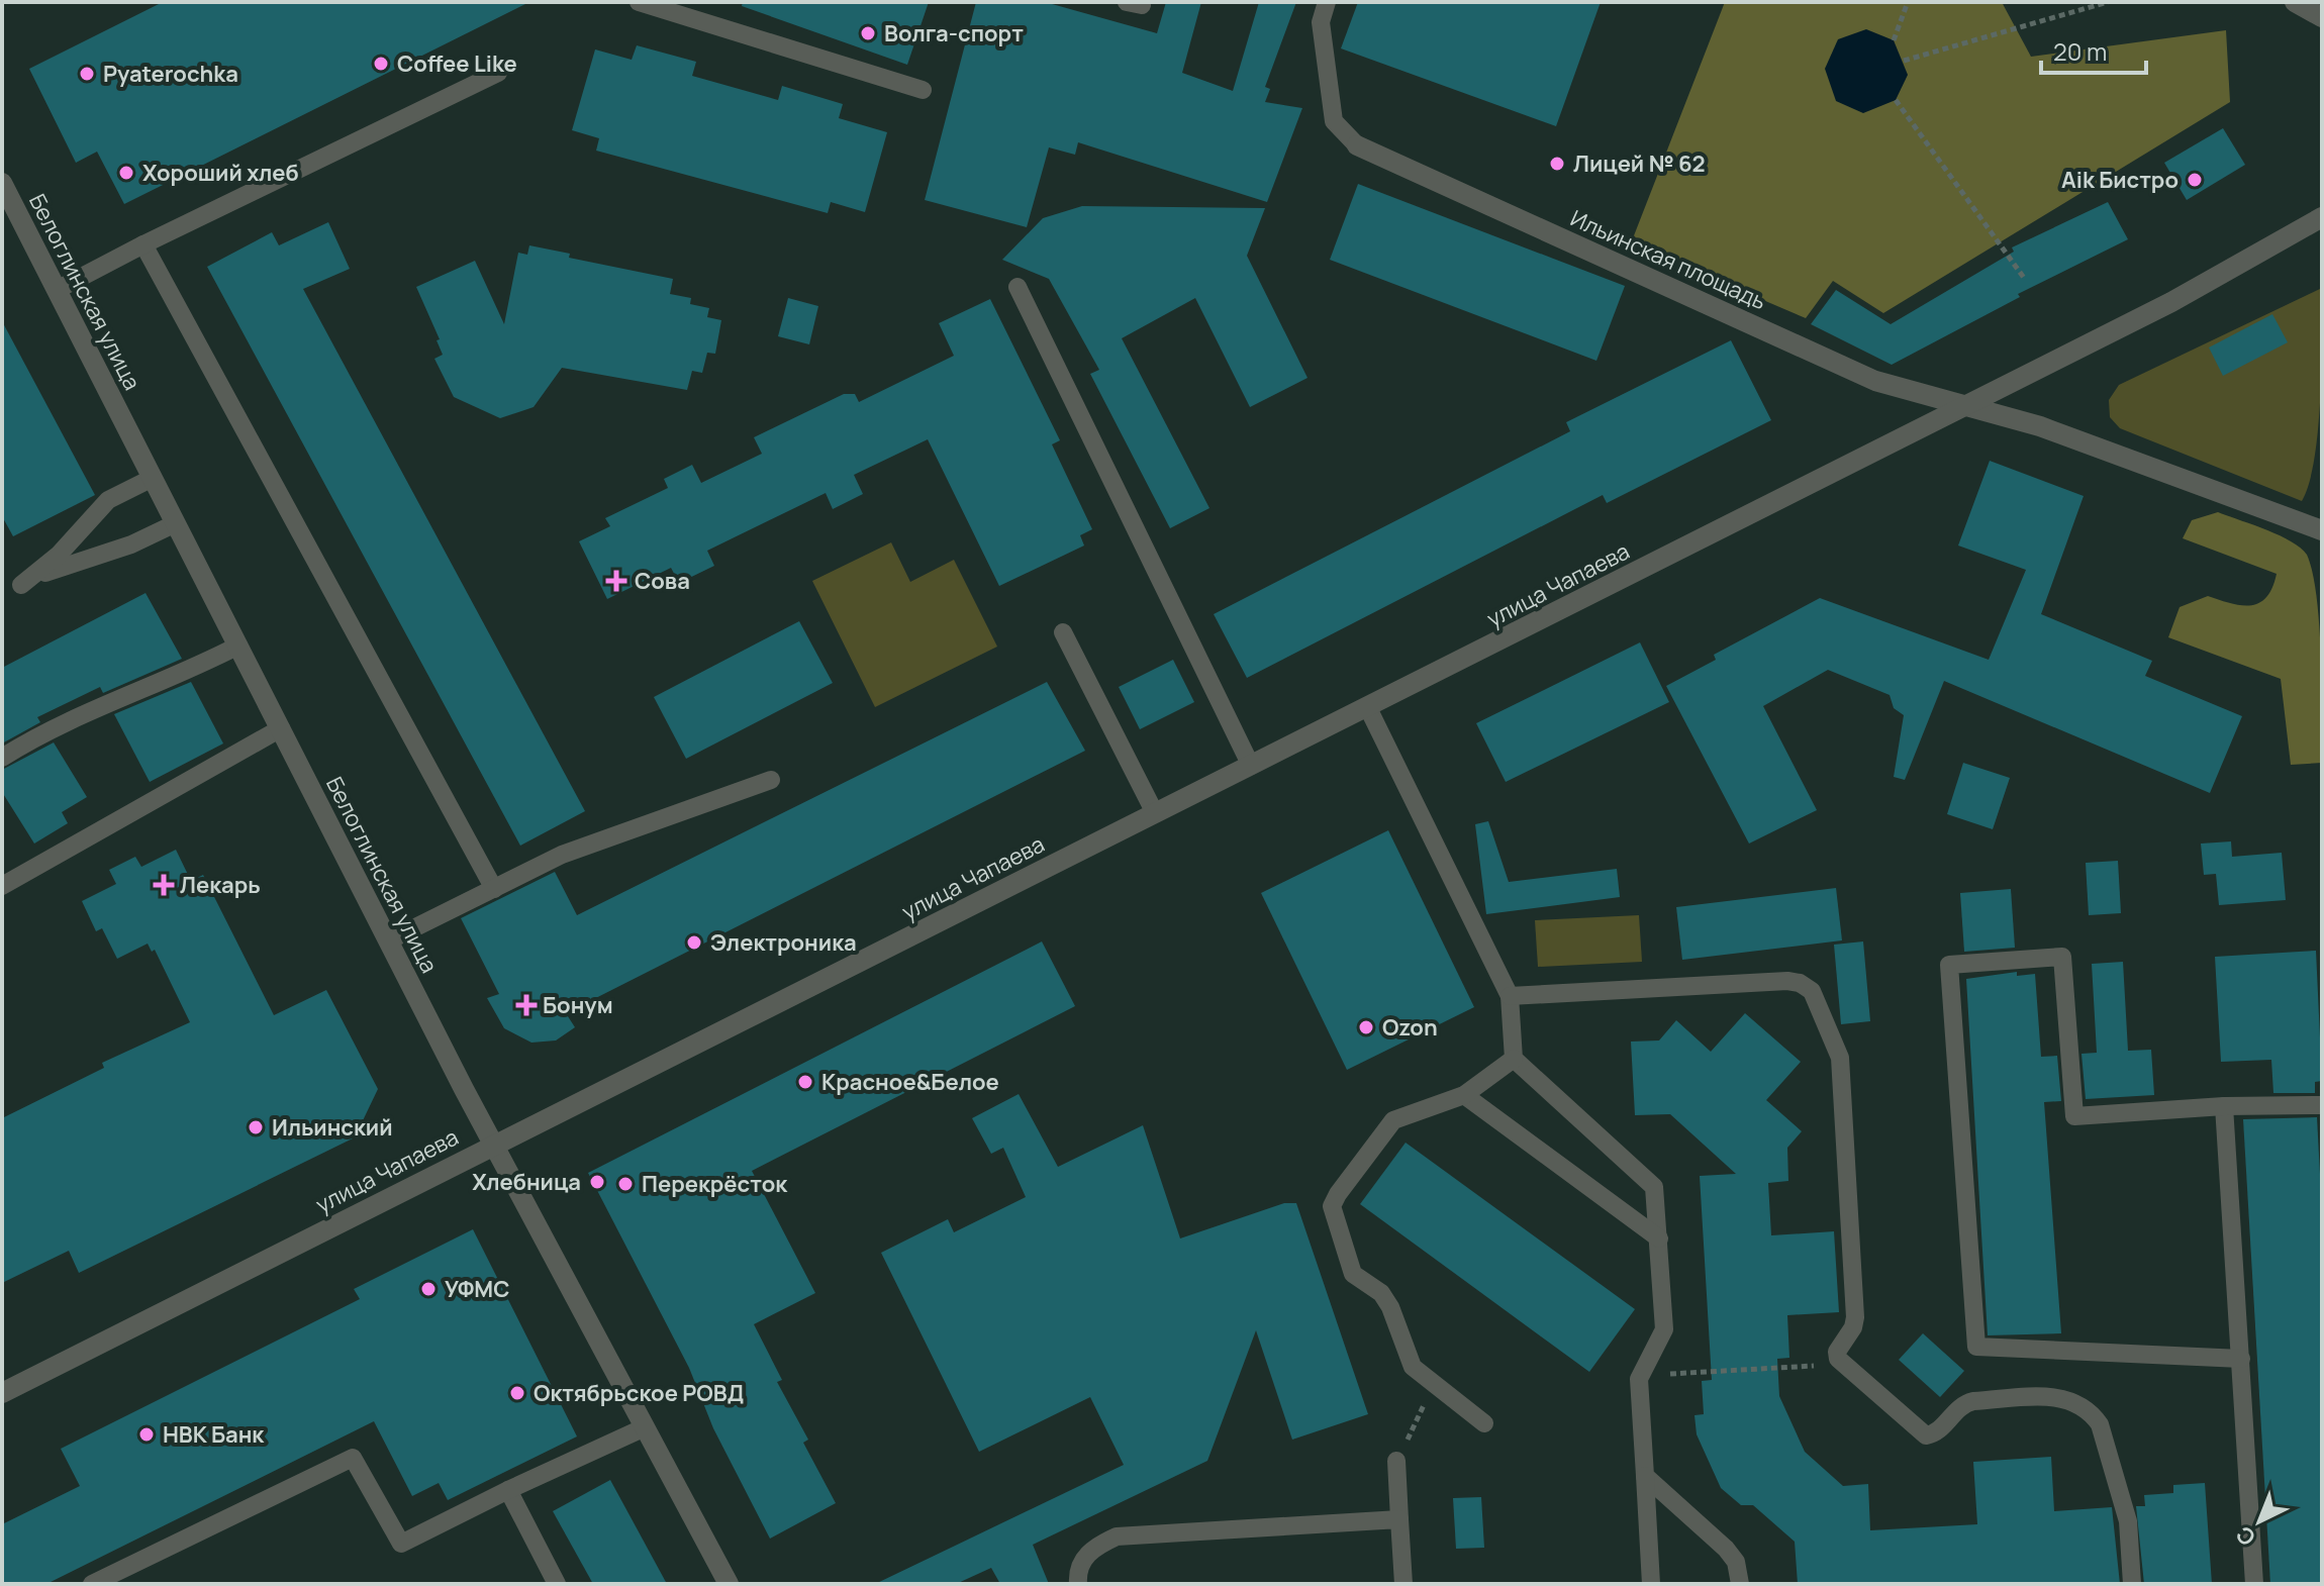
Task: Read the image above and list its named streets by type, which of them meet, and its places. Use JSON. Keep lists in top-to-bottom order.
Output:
{
  "streets": {
    "street": ["Ильинская площадь", "Белоглинская улица", "улица Чапаева"]
  },
  "crossings": [
    ["Ильинская площадь", "улица Чапаева"],
    ["Белоглинская улица", "улица Чапаева"]
  ],
  "places": {
    "other": [
      "Волга-спорт",
      "Coffee Like",
      "Pyaterochka",
      "Лицей № 62",
      "Хороший хлеб",
      "Aik Бистро",
      "Электроника",
      "Ozon",
      "Красное&Белое",
      "Ильинский",
      "Хлебница",
      "Перекрёсток",
      "УФМС",
      "Октябрьское РОВД",
      "НВК Банк"
    ],
    "health": ["Сова", "Лекарь", "Бонум"]
  },
  "scale_bar": "20 m",
  "north": "bottom left"
}
